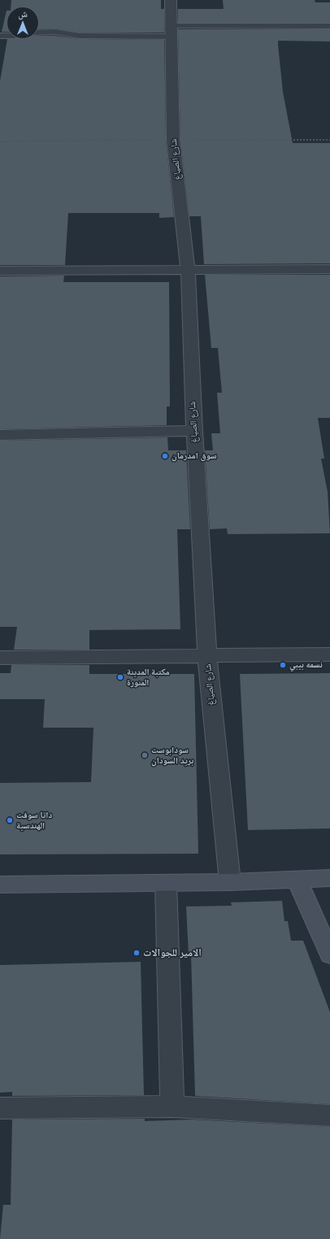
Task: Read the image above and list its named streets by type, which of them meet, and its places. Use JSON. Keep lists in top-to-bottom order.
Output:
{
  "streets": {
    "street": ["شارع الصياغ"]
  },
  "places": [
    "سوق امدرمان",
    "نسمه بيبي",
    "مكتبة المدينة المنورة",
    "سودابوست بريد السودان",
    "داتا سوفت الهندسية",
    "الامير للجوالات"
  ],
  "north": "top"
}
